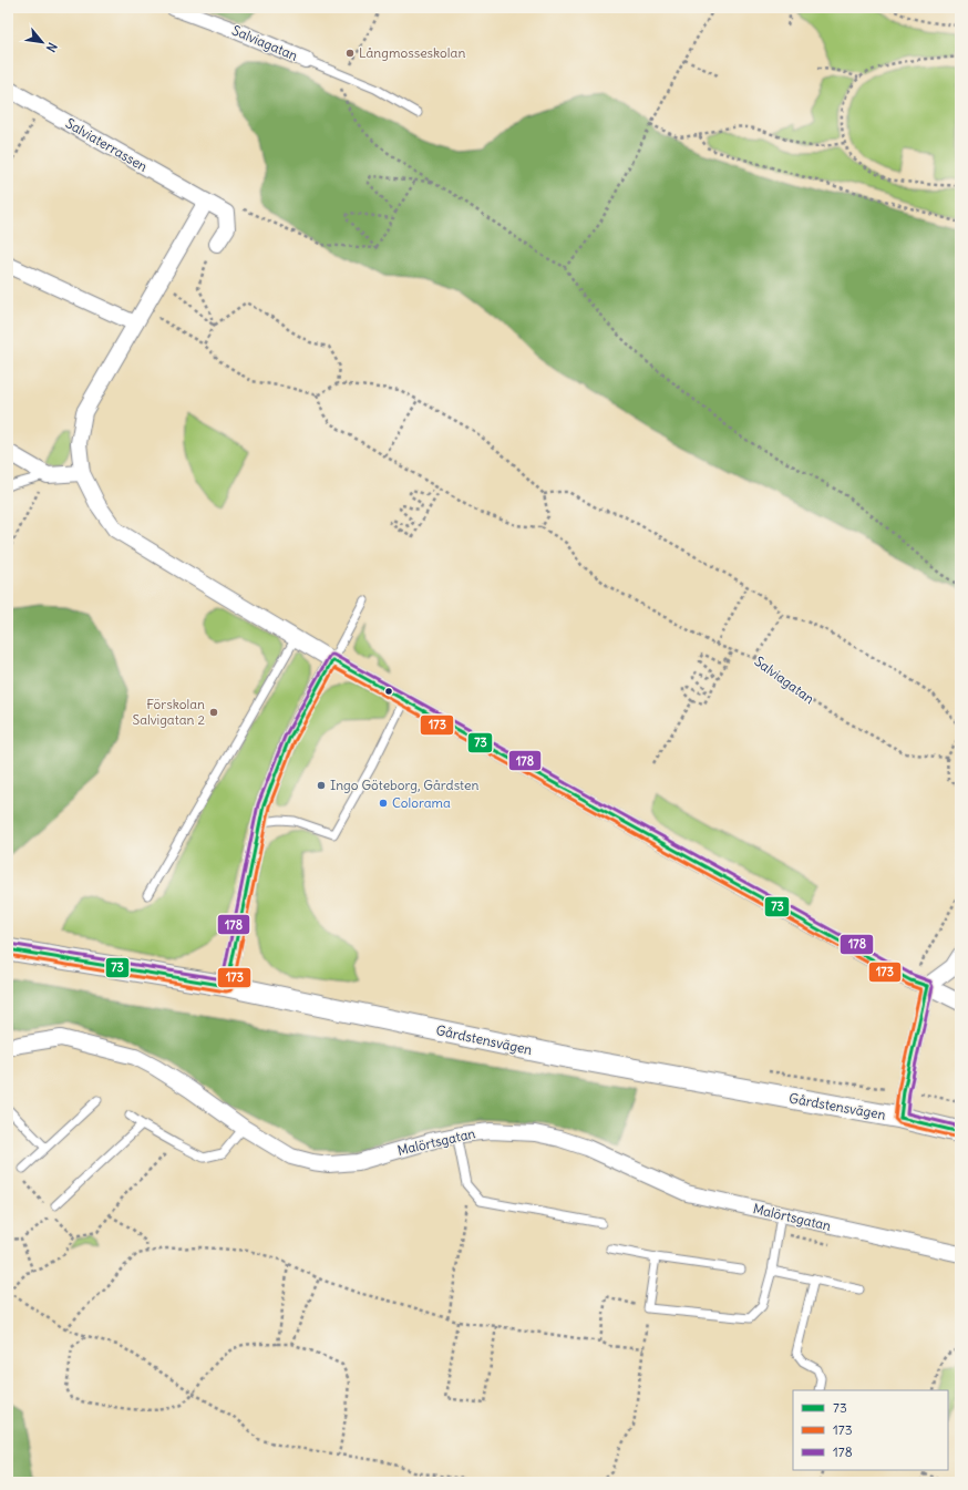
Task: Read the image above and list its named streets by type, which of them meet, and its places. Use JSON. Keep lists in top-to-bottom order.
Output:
{
  "streets": {
    "street": [
      "Salviagatan",
      "Salviaterrassen",
      "Gårdstensvägen",
      "Malörtsgatan"
    ]
  },
  "places": [
    "Långmosseskolan",
    "Förskolan Salvigatan 2",
    "Ingo Göteborg, Gårdsten",
    "Colorama"
  ],
  "lines": ["transit line 178", "transit line 73", "transit line 173"],
  "legend": ["73", "173", "178"],
  "north": "bottom right"
}
